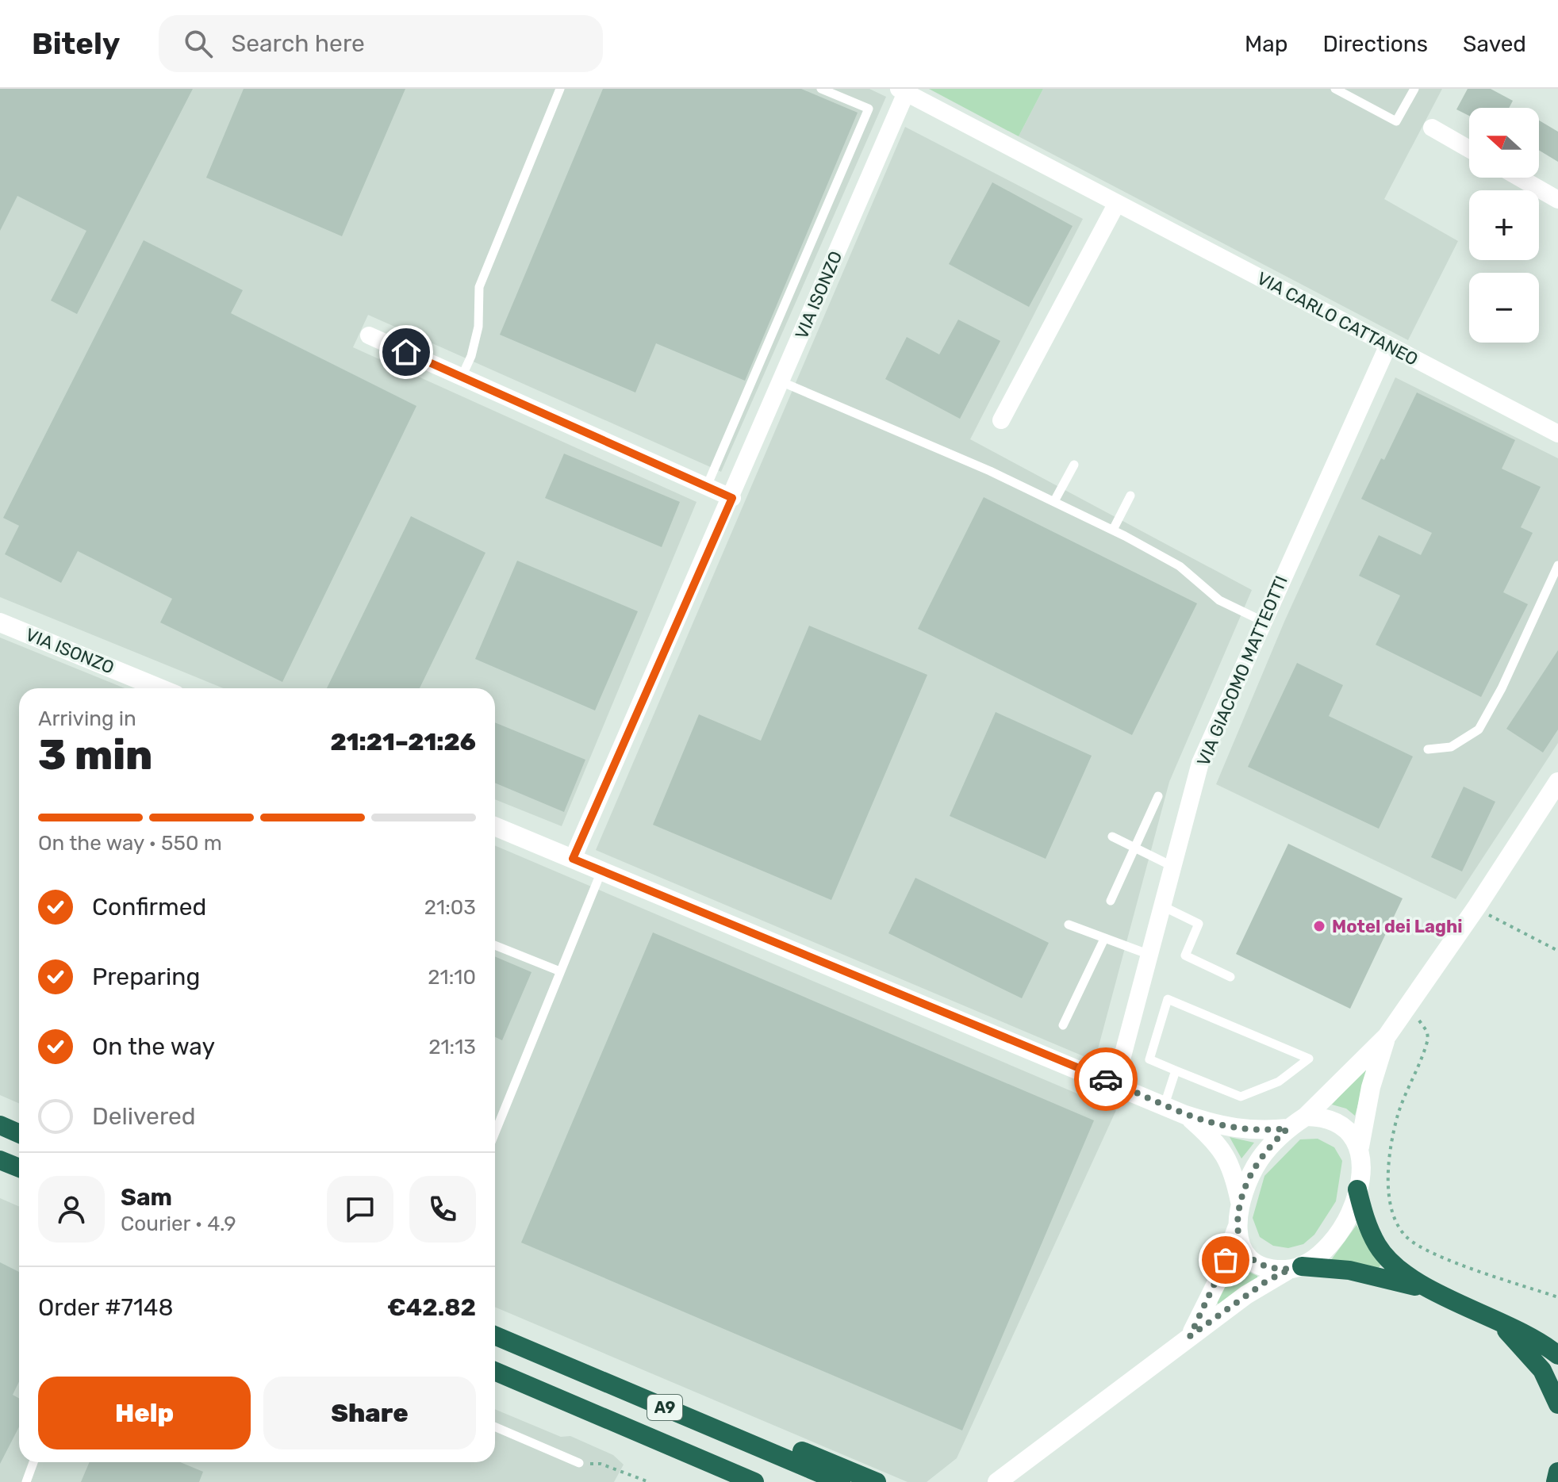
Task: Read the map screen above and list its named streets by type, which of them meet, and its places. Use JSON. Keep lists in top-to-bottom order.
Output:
{
  "streets": {
    "highway": ["A9"],
    "street": ["VIA ISONZO", "VIA CARLO CATTANEO", "VIA GIACOMO MATTEOTTI"]
  },
  "crossings": [
    ["VIA ISONZO", "VIA CARLO CATTANEO"],
    ["VIA CARLO CATTANEO", "VIA GIACOMO MATTEOTTI"]
  ],
  "places": ["Motel dei Laghi"],
  "north": "left",
  "page": {
    "header": "Bitely",
    "search": "Search here",
    "nav": ["Map", "Directions", "Saved"],
    "map_buttons": ["+", "−"],
    "heading": ["3 min", "Arriving in", "21:21–21:26"],
    "panel": [
      "Sam",
      "Courier · 4.9",
      "Order #7148",
      "€42.82"
    ],
    "bar": "On the way · 550 m",
    "list": [
      ["Confirmed", "21:03"],
      ["Preparing", "21:10"],
      ["On the way", "21:13"],
      "Delivered"
    ],
    "buttons": ["Help", "Share"]
  }
}
